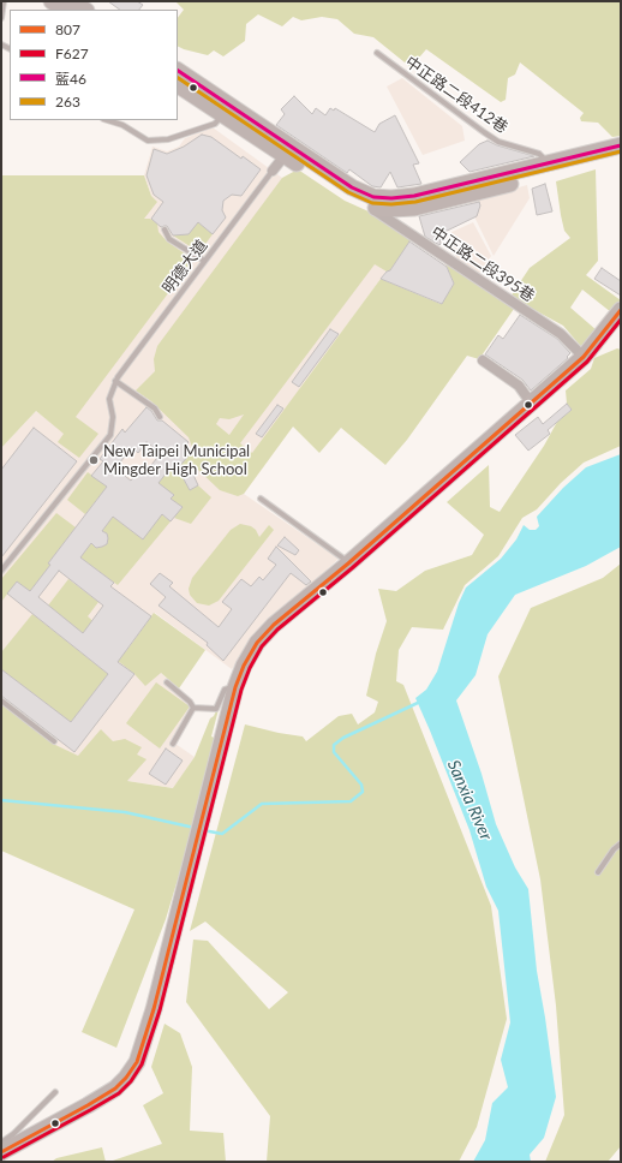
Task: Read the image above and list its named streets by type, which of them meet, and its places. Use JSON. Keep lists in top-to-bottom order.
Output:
{
  "streets": {
    "street": ["中正路二段395巷"],
    "lane": ["中正路二段412巷", "明德大道"]
  },
  "water": ["Sanxia River"],
  "places": ["New Taipei Municipal Mingder High School"],
  "lines": [
    "transit line 藍46",
    "transit line 263",
    "transit line 807",
    "transit line F627"
  ],
  "legend": [
    "807",
    "F627",
    "藍46",
    "263"
  ]
}
